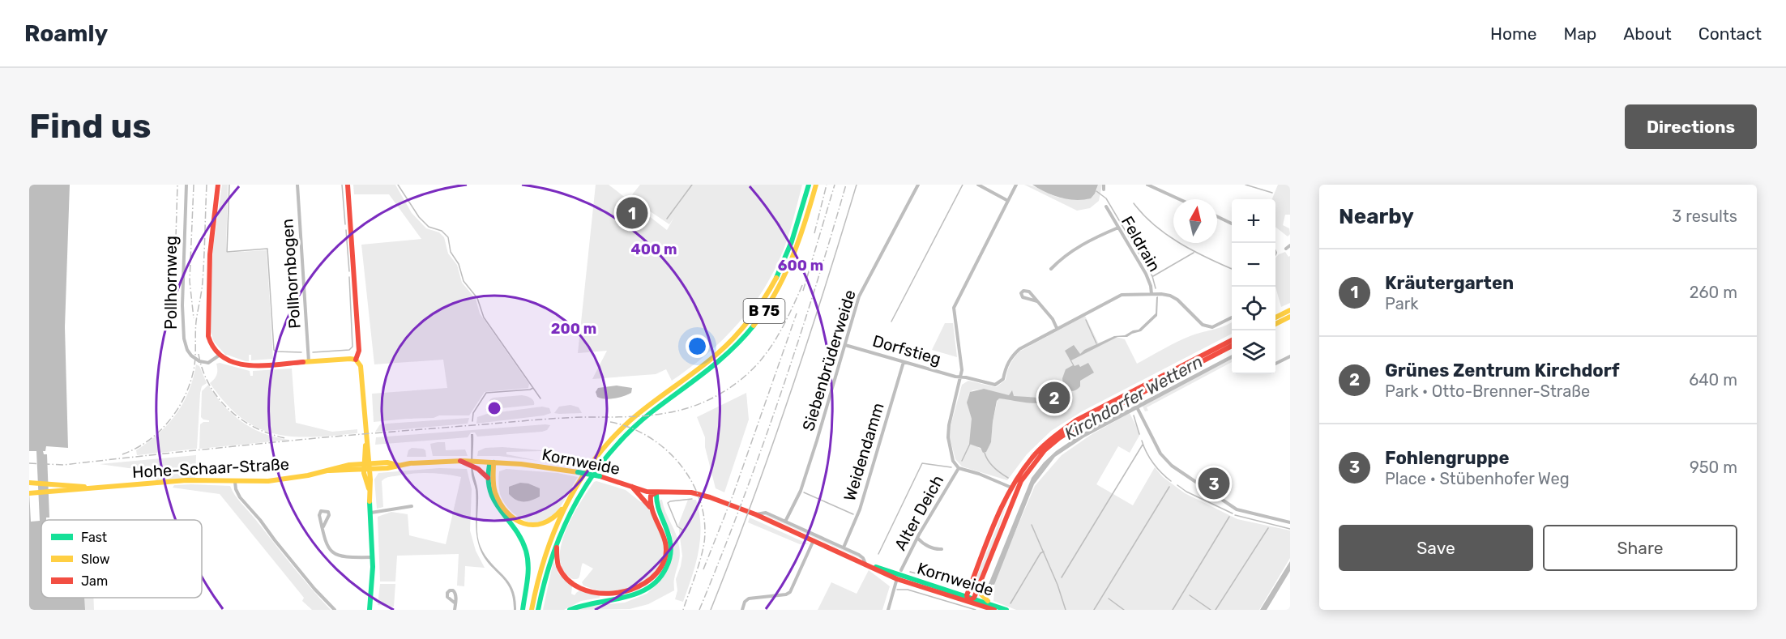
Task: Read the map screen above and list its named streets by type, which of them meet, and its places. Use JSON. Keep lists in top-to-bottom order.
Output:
{
  "streets": {
    "main road": ["B 75", "Kornweide", "Hohe-Schaar-Straße"],
    "street": [
      "Feldrain",
      "Pollhornbogen",
      "Pollhornweg",
      "Dorfstieg",
      "Siebenbrüderweide",
      "Weidendamm",
      "Alter Deich"
    ]
  },
  "crossings": [
    ["Feldrain", "Dorfstieg"],
    ["B 75", "Kornweide"],
    ["Dorfstieg", "Siebenbrüderweide"],
    ["Dorfstieg", "Weidendamm"],
    ["Siebenbrüderweide", "Kornweide"],
    ["Weidendamm", "Kornweide"],
    ["Kornweide", "Hohe-Schaar-Straße"],
    ["Kornweide", "Alter Deich"]
  ],
  "water": ["Kirchdorfer Wettern"],
  "legend": ["Fast", "Slow", "Jam"],
  "north": "top",
  "page": {
    "header": "Roamly",
    "nav": [
      "Home",
      "Map",
      "About",
      "Contact"
    ],
    "buttons": [
      "Directions",
      ["Save", "Share"]
    ],
    "title": "Find us",
    "heading": ["Nearby", "3 results"],
    "pins": ["1", "2", "3"],
    "map_buttons": ["+", "−"],
    "list": [
      {
        "mark": "1",
        "name": "Kräutergarten",
        "note": "Park",
        "value": "260 m"
      },
      {
        "mark": "2",
        "name": "Grünes Zentrum Kirchdorf",
        "note": "Park · Otto-Brenner-Straße",
        "value": "640 m"
      },
      {
        "mark": "3",
        "name": "Fohlengruppe",
        "note": "Place · Stübenhofer Weg",
        "value": "950 m"
      }
    ]
  },
  "rings": ["400 m", "600 m", "200 m"]
}
